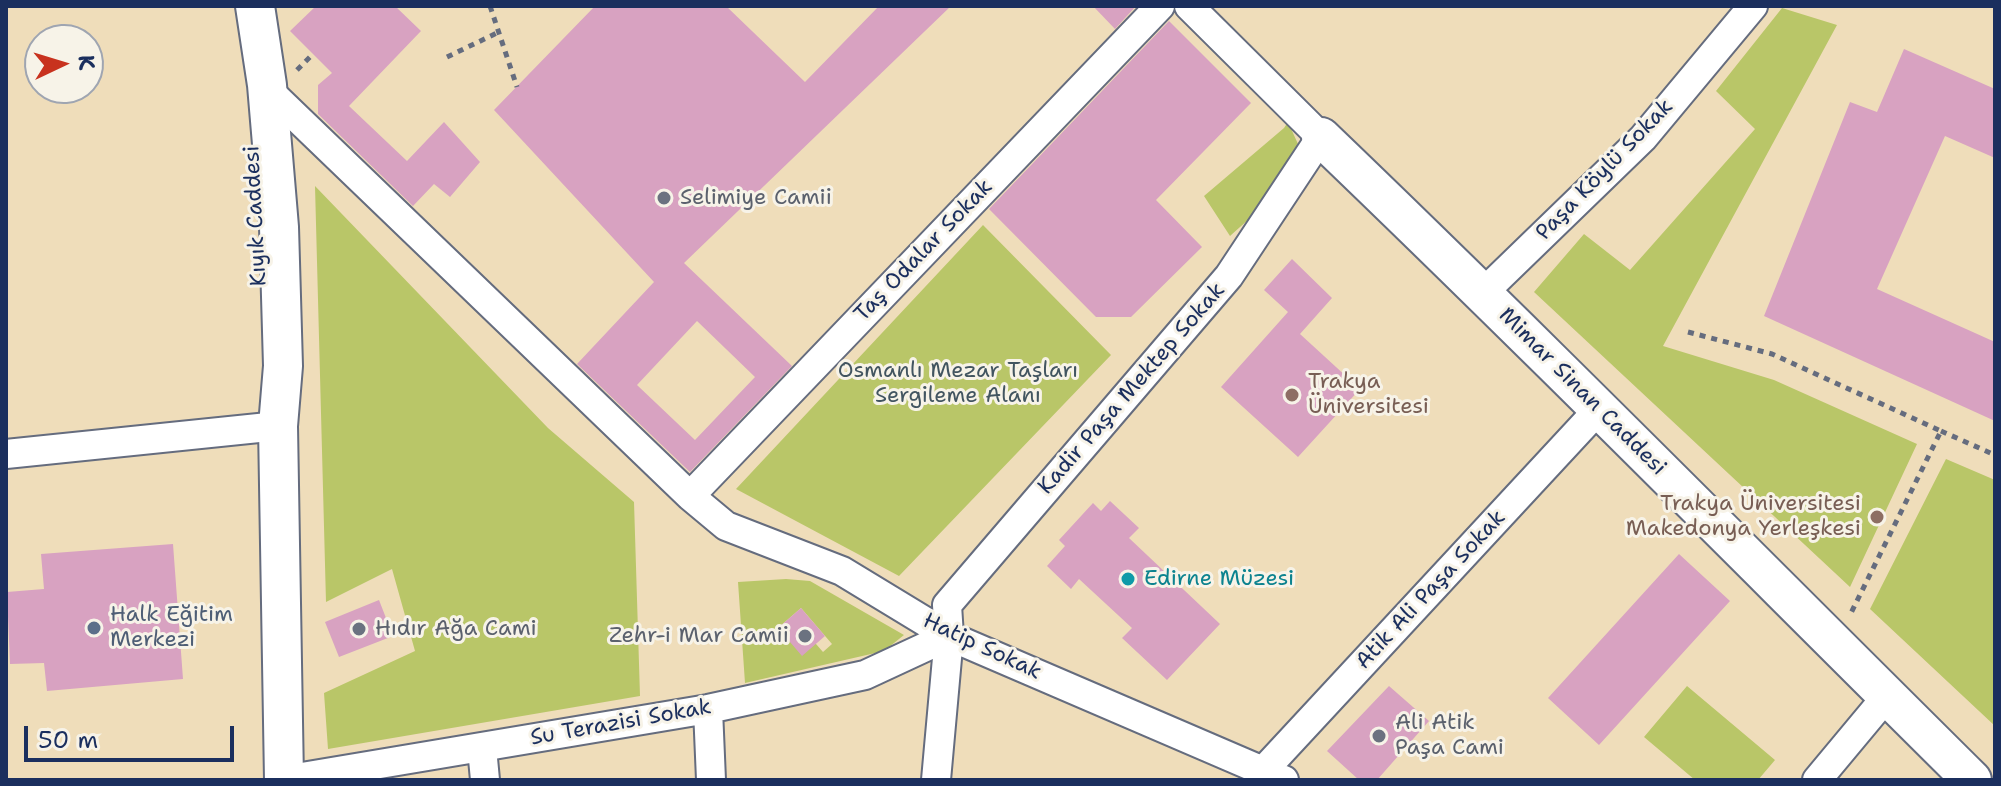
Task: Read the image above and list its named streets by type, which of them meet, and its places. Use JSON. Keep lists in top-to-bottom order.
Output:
{
  "streets": {
    "main road": ["Kıyık Caddesi", "Mimar Sinan Caddesi"],
    "street": [
      "Paşa Köylü Sokak",
      "Taş Odalar Sokak",
      "Kadir Paşa Mektep Sokak",
      "Atik Ali Paşa Sokak",
      "Hatip Sokak",
      "Su Terazisi Sokak"
    ]
  },
  "crossings": [
    ["Paşa Köylü Sokak", "Mimar Sinan Caddesi"],
    ["Kıyık Caddesi", "Hatip Sokak"],
    ["Kıyık Caddesi", "Su Terazisi Sokak"],
    ["Taş Odalar Sokak", "Hatip Sokak"],
    ["Kadir Paşa Mektep Sokak", "Mimar Sinan Caddesi"],
    ["Kadir Paşa Mektep Sokak", "Hatip Sokak"],
    ["Kadir Paşa Mektep Sokak", "Su Terazisi Sokak"],
    ["Mimar Sinan Caddesi", "Atik Ali Paşa Sokak"],
    ["Atik Ali Paşa Sokak", "Hatip Sokak"],
    ["Hatip Sokak", "Su Terazisi Sokak"]
  ],
  "parks": ["Osmanlı Mezar Taşları Sergileme Alanı"],
  "places": [
    "Selimiye Camii",
    "Trakya Üniversitesi",
    "Trakya Üniversitesi Makedonya Yerleşkesi",
    "Edirne Müzesi",
    "Halk Eğitim Merkezi",
    "Hıdır Ağa Cami",
    "Zehr-i Mar Camii",
    "Ali Atik Paşa Cami"
  ],
  "scale_bar": "50 m",
  "north": "right"
}
